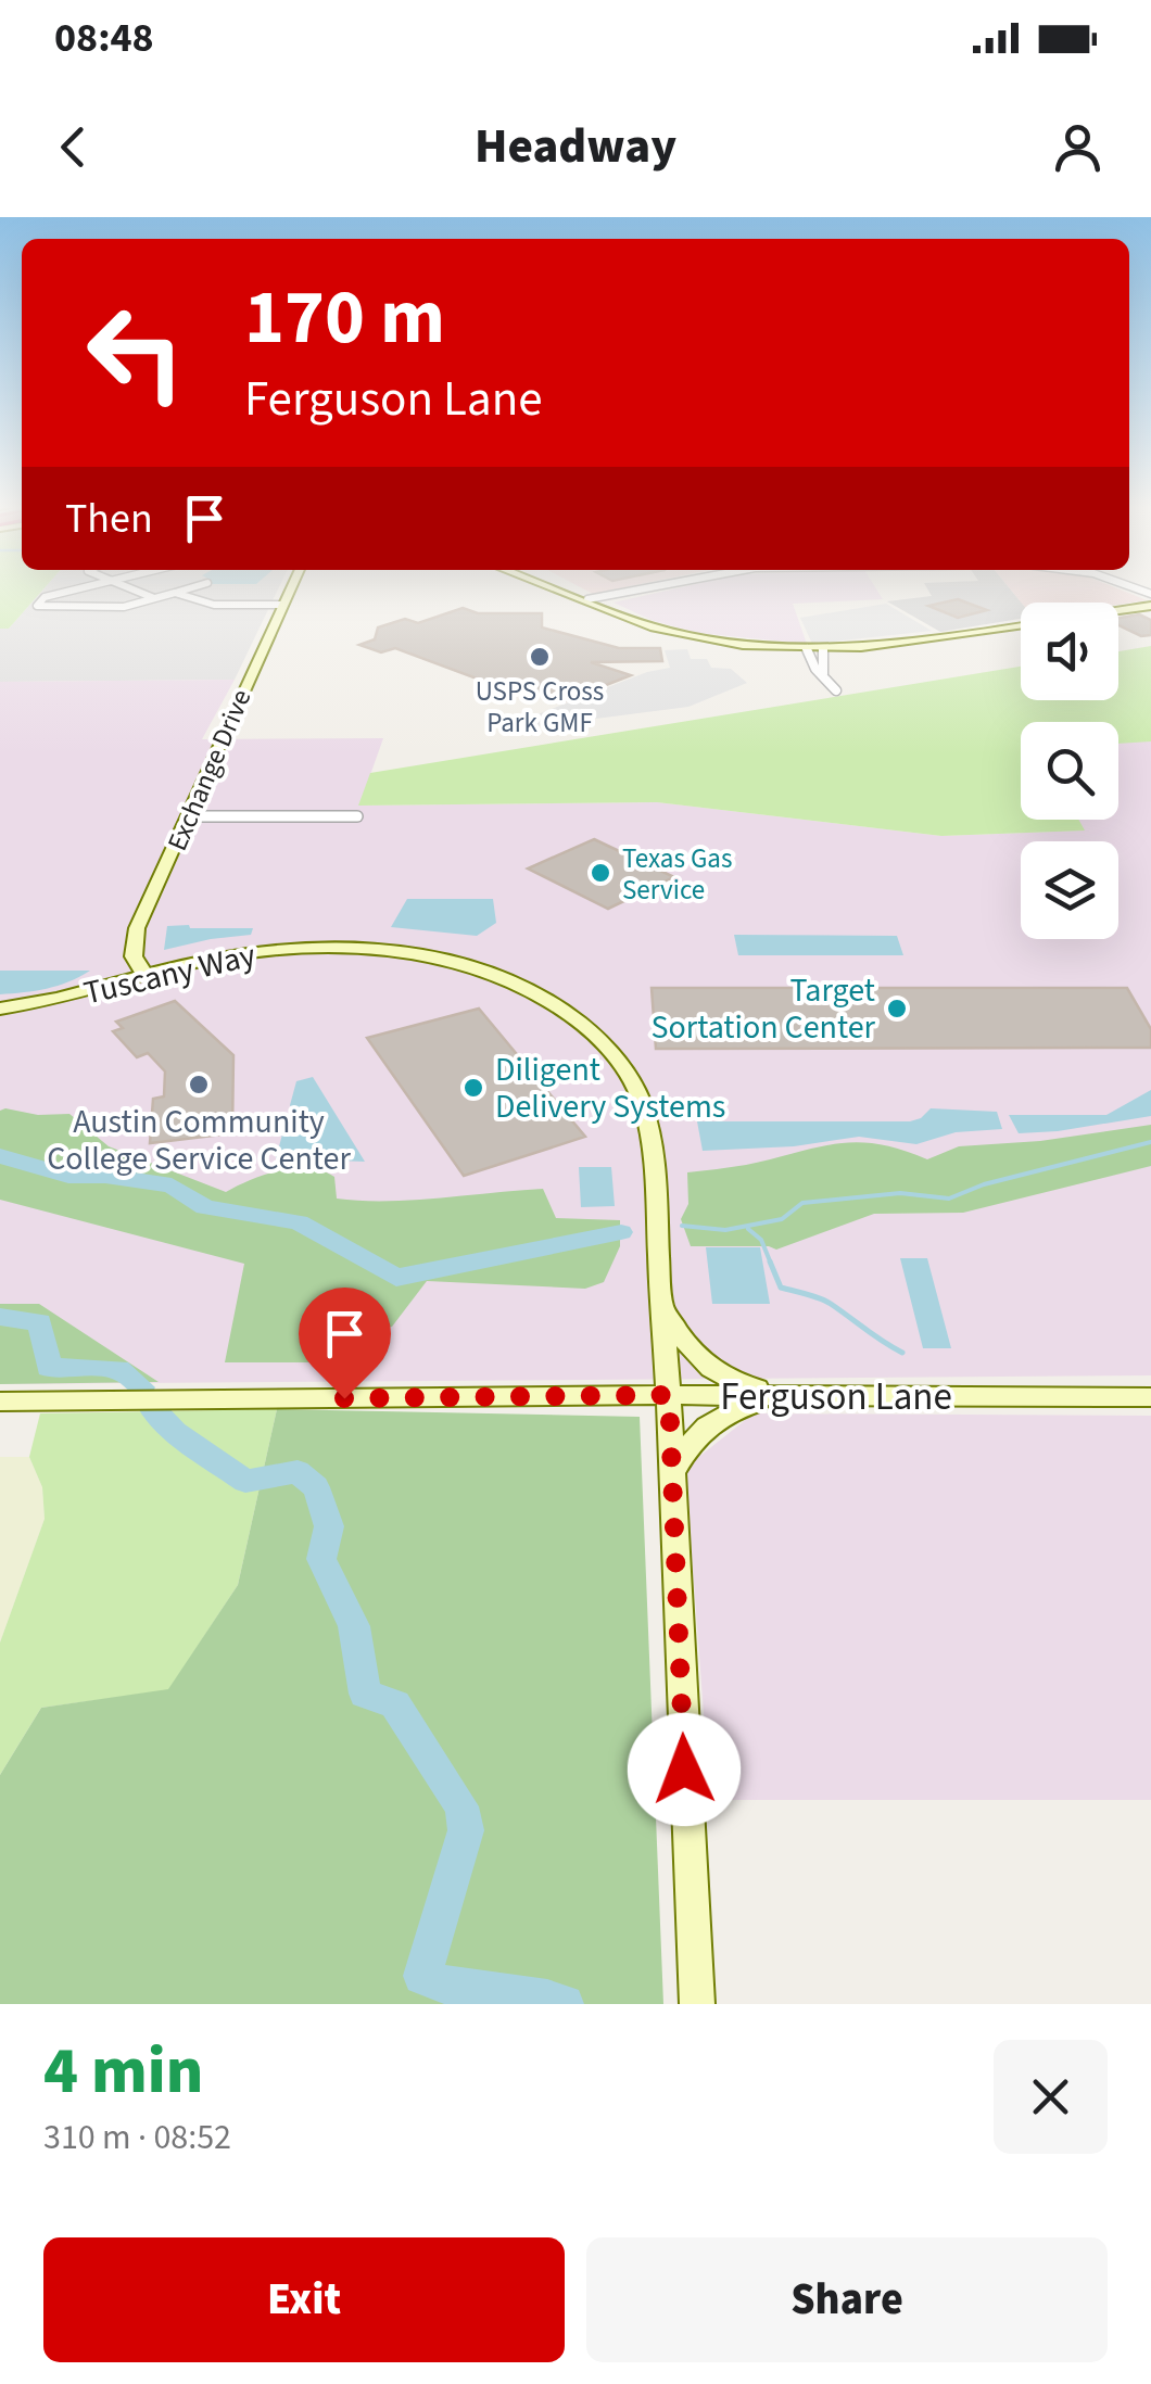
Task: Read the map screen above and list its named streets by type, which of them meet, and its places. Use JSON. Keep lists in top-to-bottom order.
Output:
{
  "streets": {
    "street": ["Exchange Drive", "Tuscany Way", "Ferguson Lane"]
  },
  "crossings": [
    ["Exchange Drive", "Tuscany Way"],
    ["Tuscany Way", "Ferguson Lane"]
  ],
  "places": [
    "USPS Cross Park GMF",
    "Texas Gas Service",
    "Target Sortation Center",
    "Austin Community College Service Center",
    "Diligent Delivery Systems"
  ],
  "page": {
    "status": "08:48",
    "header": "Headway",
    "turn": ["170 m", "Ferguson Lane"],
    "then": "Then",
    "heading": ["4 min", "310 m · 08:52"],
    "buttons": ["Exit", "Share"]
  }
}
